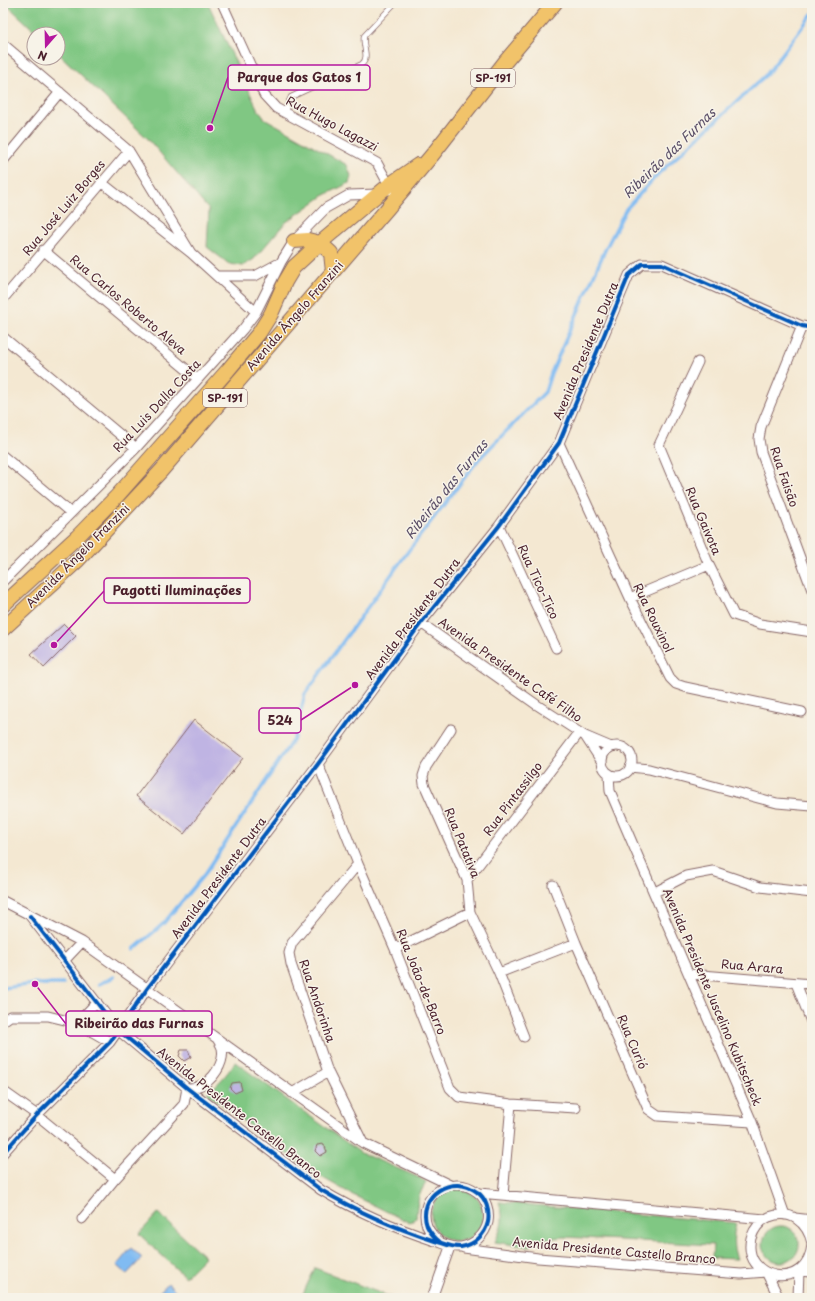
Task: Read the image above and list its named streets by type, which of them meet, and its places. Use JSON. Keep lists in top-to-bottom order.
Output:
{
  "streets": {
    "main road": ["SP-191", "Avenida Ângelo Franzini"],
    "street": [
      "Rua Hugo Lagazzi",
      "Rua José Luiz Borges",
      "Rua Carlos Roberto Aleva",
      "Avenida Presidente Dutra",
      "Rua Luis Dalla Costa",
      "Rua Faisão",
      "Rua Gaivota",
      "Rua Tico-Tico",
      "Rua Rouxinol",
      "Avenida Presidente Café Filho",
      "Rua Pintassilgo",
      "Rua Patativa",
      "Rua Arara",
      "Rua João-de-Barro",
      "Avenida Presidente Juscelino Kubitscheck",
      "Rua Andorinha",
      "Rua Curió",
      "Avenida Presidente Castello Branco"
    ]
  },
  "crossings": [
    ["Rua Hugo Lagazzi", "Avenida Ângelo Franzini"],
    ["Rua Hugo Lagazzi", "Rua Luis Dalla Costa"],
    ["Rua José Luiz Borges", "Rua Carlos Roberto Aleva"],
    ["Rua Carlos Roberto Aleva", "Rua Luis Dalla Costa"],
    ["Avenida Ângelo Franzini", "Rua Luis Dalla Costa"],
    ["Avenida Presidente Dutra", "Rua Faisão"],
    ["Avenida Presidente Dutra", "Rua Tico-Tico"],
    ["Avenida Presidente Dutra", "Rua Rouxinol"],
    ["Avenida Presidente Dutra", "Avenida Presidente Café Filho"],
    ["Avenida Presidente Dutra", "Rua João-de-Barro"],
    ["Avenida Presidente Dutra", "Avenida Presidente Castello Branco"],
    ["Avenida Presidente Café Filho", "Rua Pintassilgo"],
    ["Rua Pintassilgo", "Rua Patativa"],
    ["Rua Arara", "Avenida Presidente Juscelino Kubitscheck"],
    ["Rua João-de-Barro", "Rua Andorinha"],
    ["Avenida Presidente Juscelino Kubitscheck", "Rua Curió"],
    ["Avenida Presidente Juscelino Kubitscheck", "Avenida Presidente Castello Branco"]
  ],
  "water": ["Ribeirão das Furnas"],
  "places": [
    "Parque dos Gatos 1",
    "Pagotti Iluminações",
    "524",
    "Ribeirão das Furnas"
  ],
  "north": "bottom"
}
